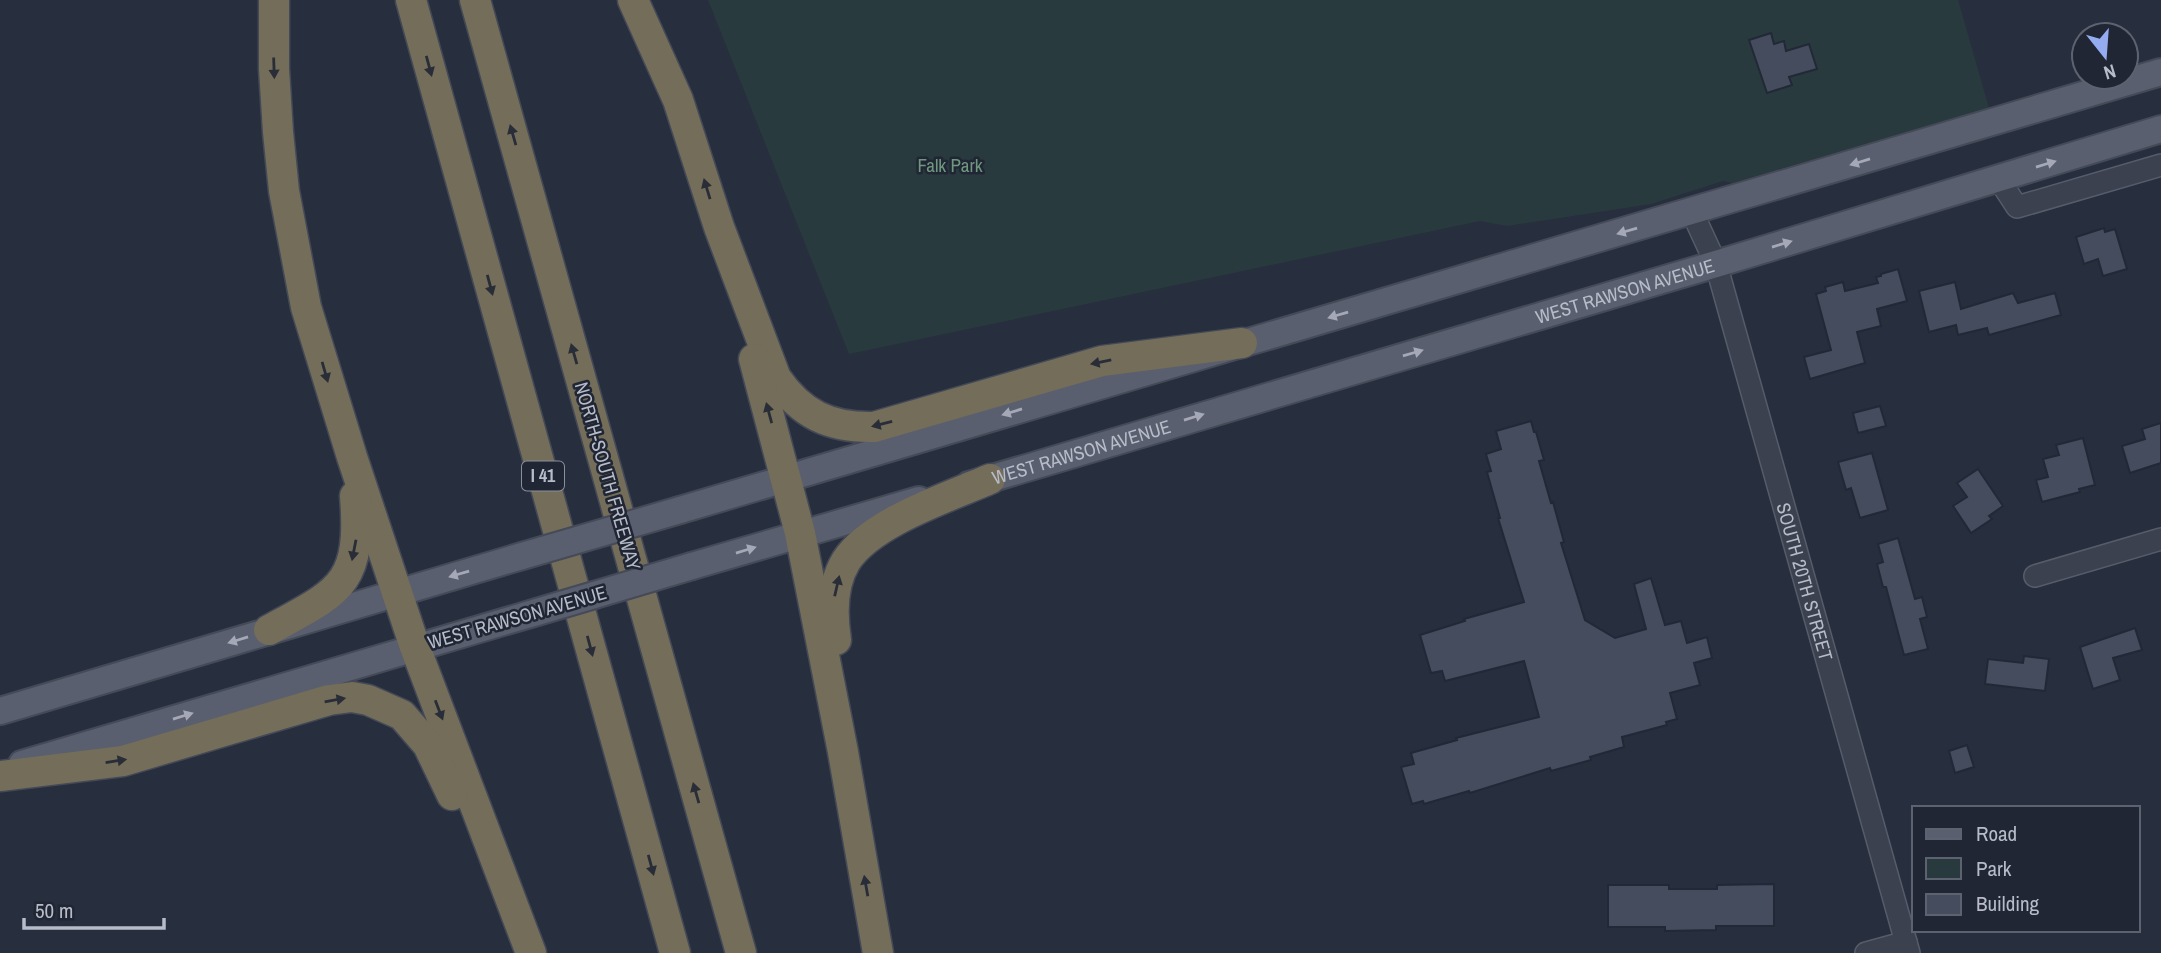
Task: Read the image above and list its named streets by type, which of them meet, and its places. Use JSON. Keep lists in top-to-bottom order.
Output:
{
  "streets": {
    "highway": ["I 41", "NORTH-SOUTH FREEWAY"],
    "main road": ["WEST RAWSON AVENUE"],
    "street": ["SOUTH 20TH STREET"]
  },
  "crossings": [
    ["WEST RAWSON AVENUE", "SOUTH 20TH STREET"]
  ],
  "parks": ["Falk Park"],
  "legend": ["Road", "Park", "Building"],
  "scale_bar": "50 m",
  "north": "bottom"
}
